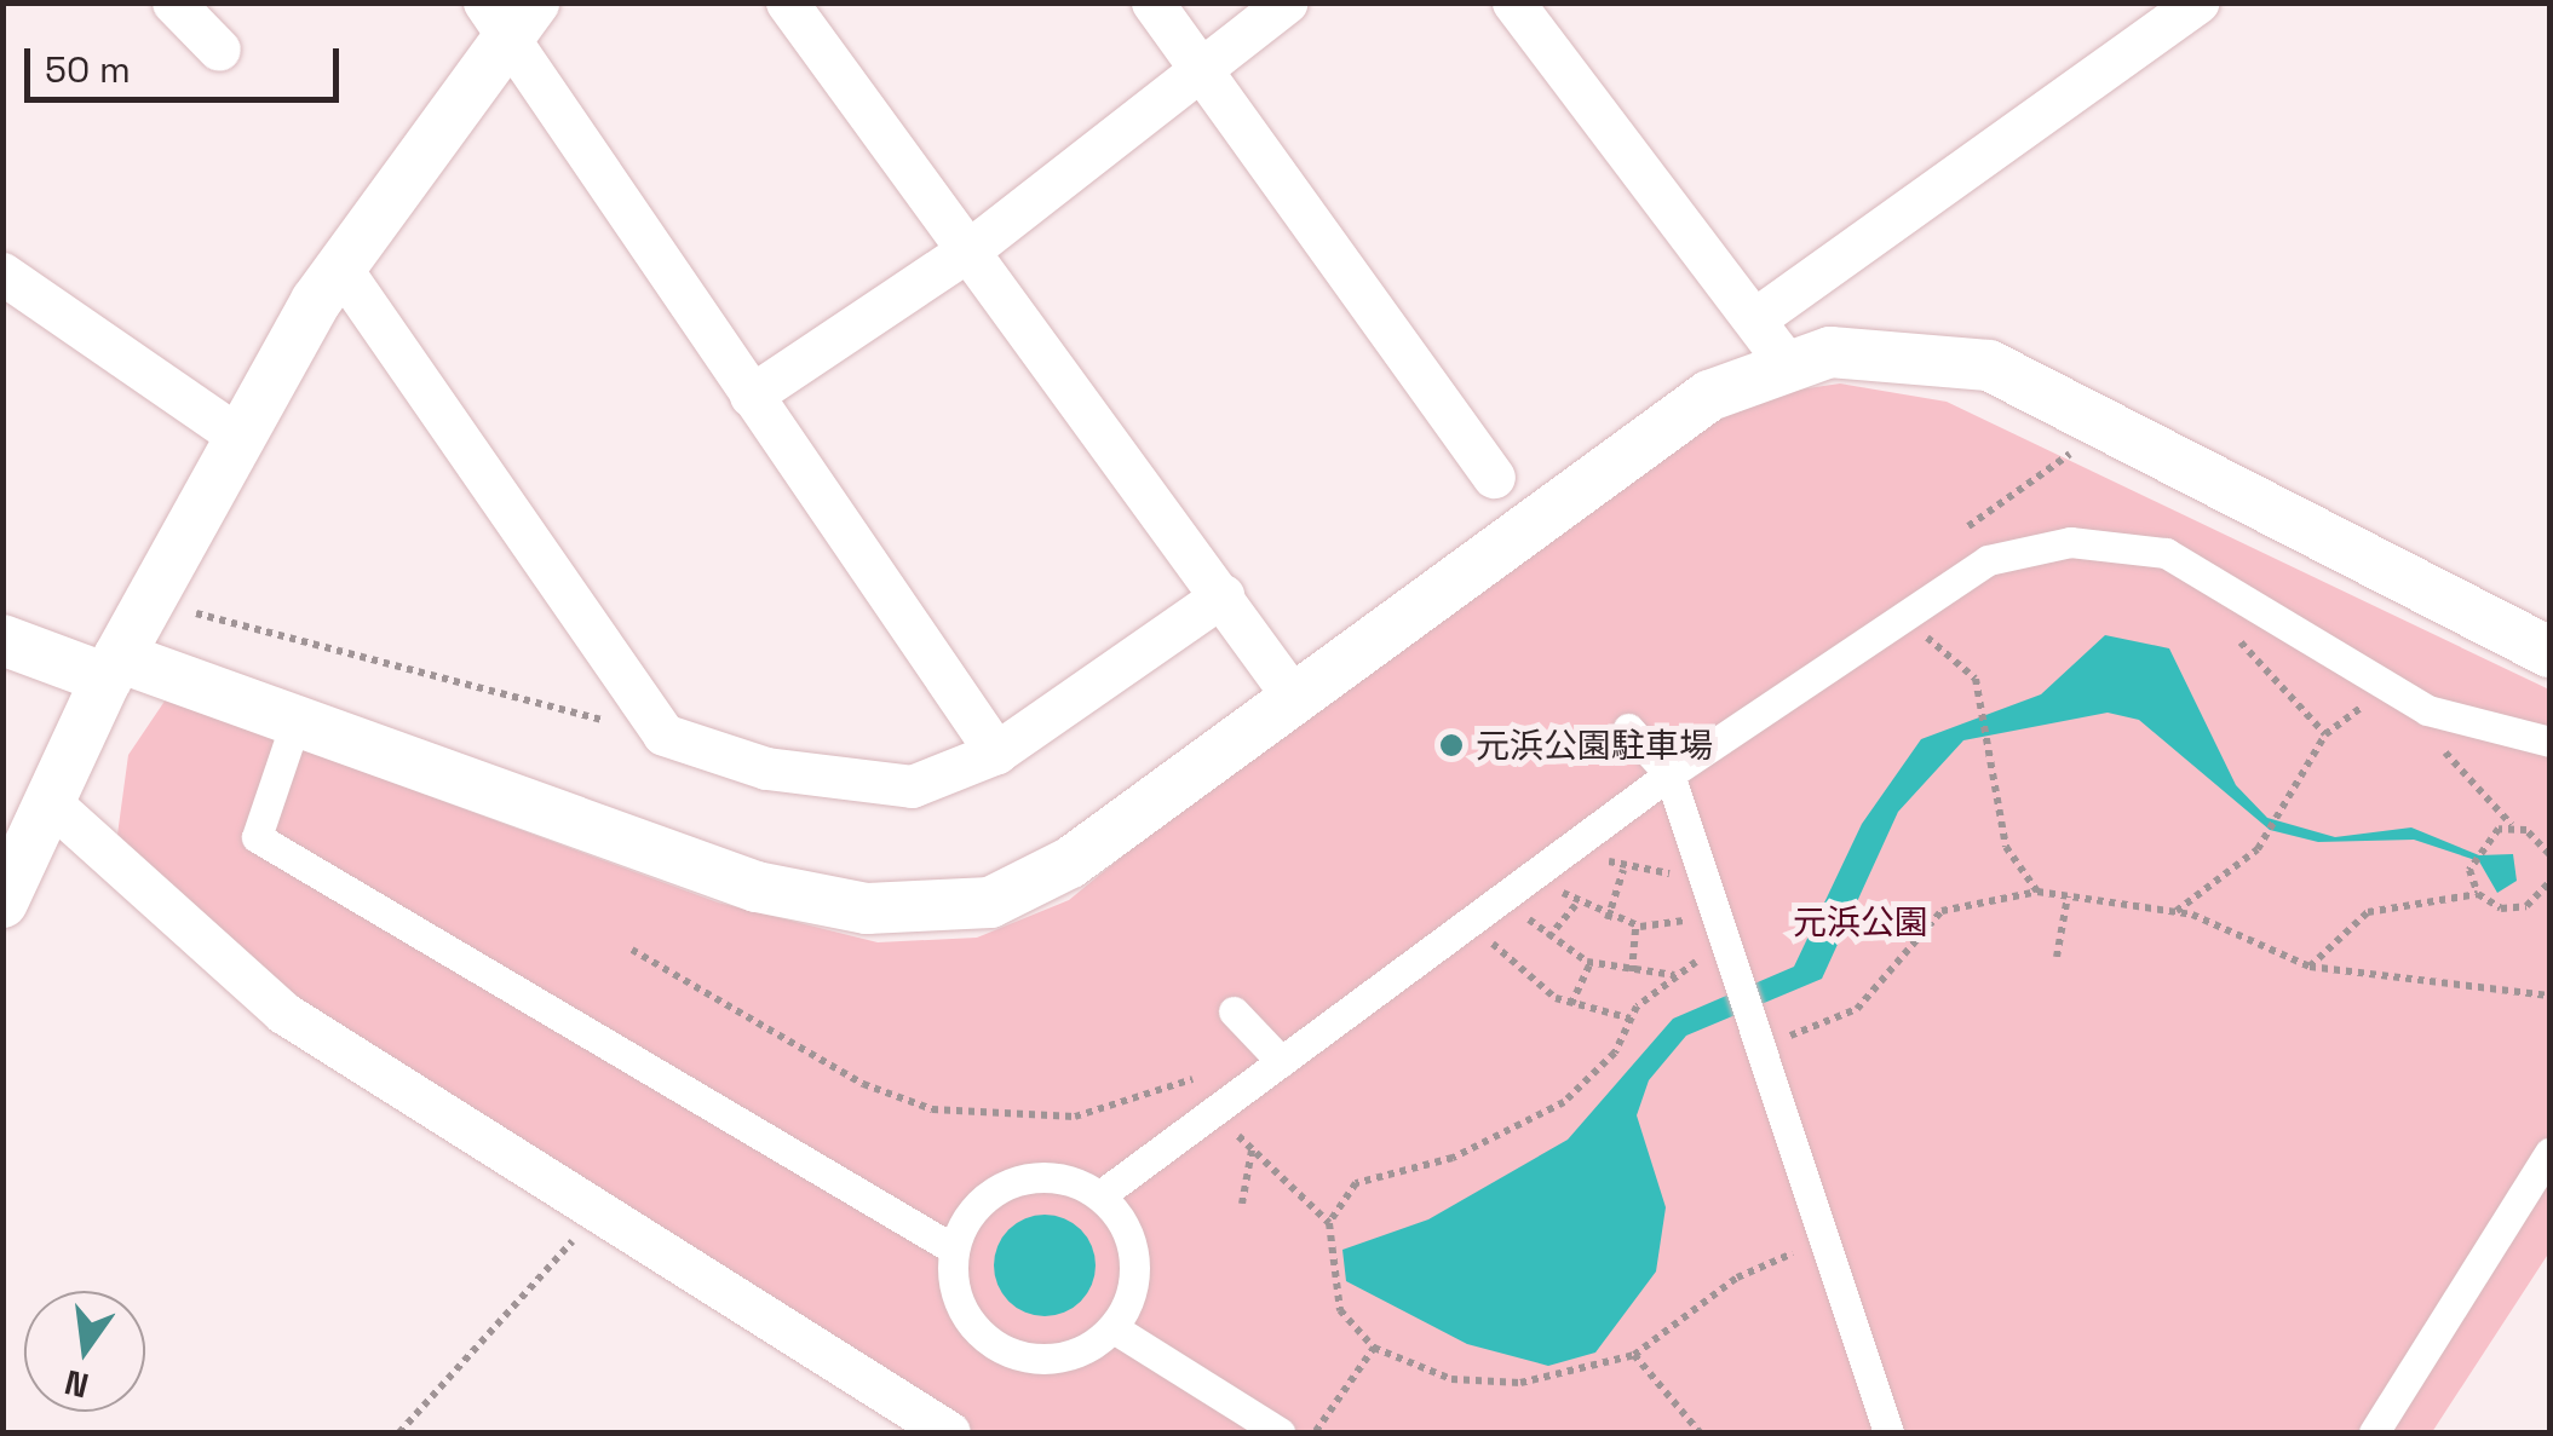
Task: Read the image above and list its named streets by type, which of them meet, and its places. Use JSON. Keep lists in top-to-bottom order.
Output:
{
  "parks": ["元浜公園"],
  "places": ["元浜公園駐車場"],
  "scale_bar": "50 m",
  "north": "bottom"
}
